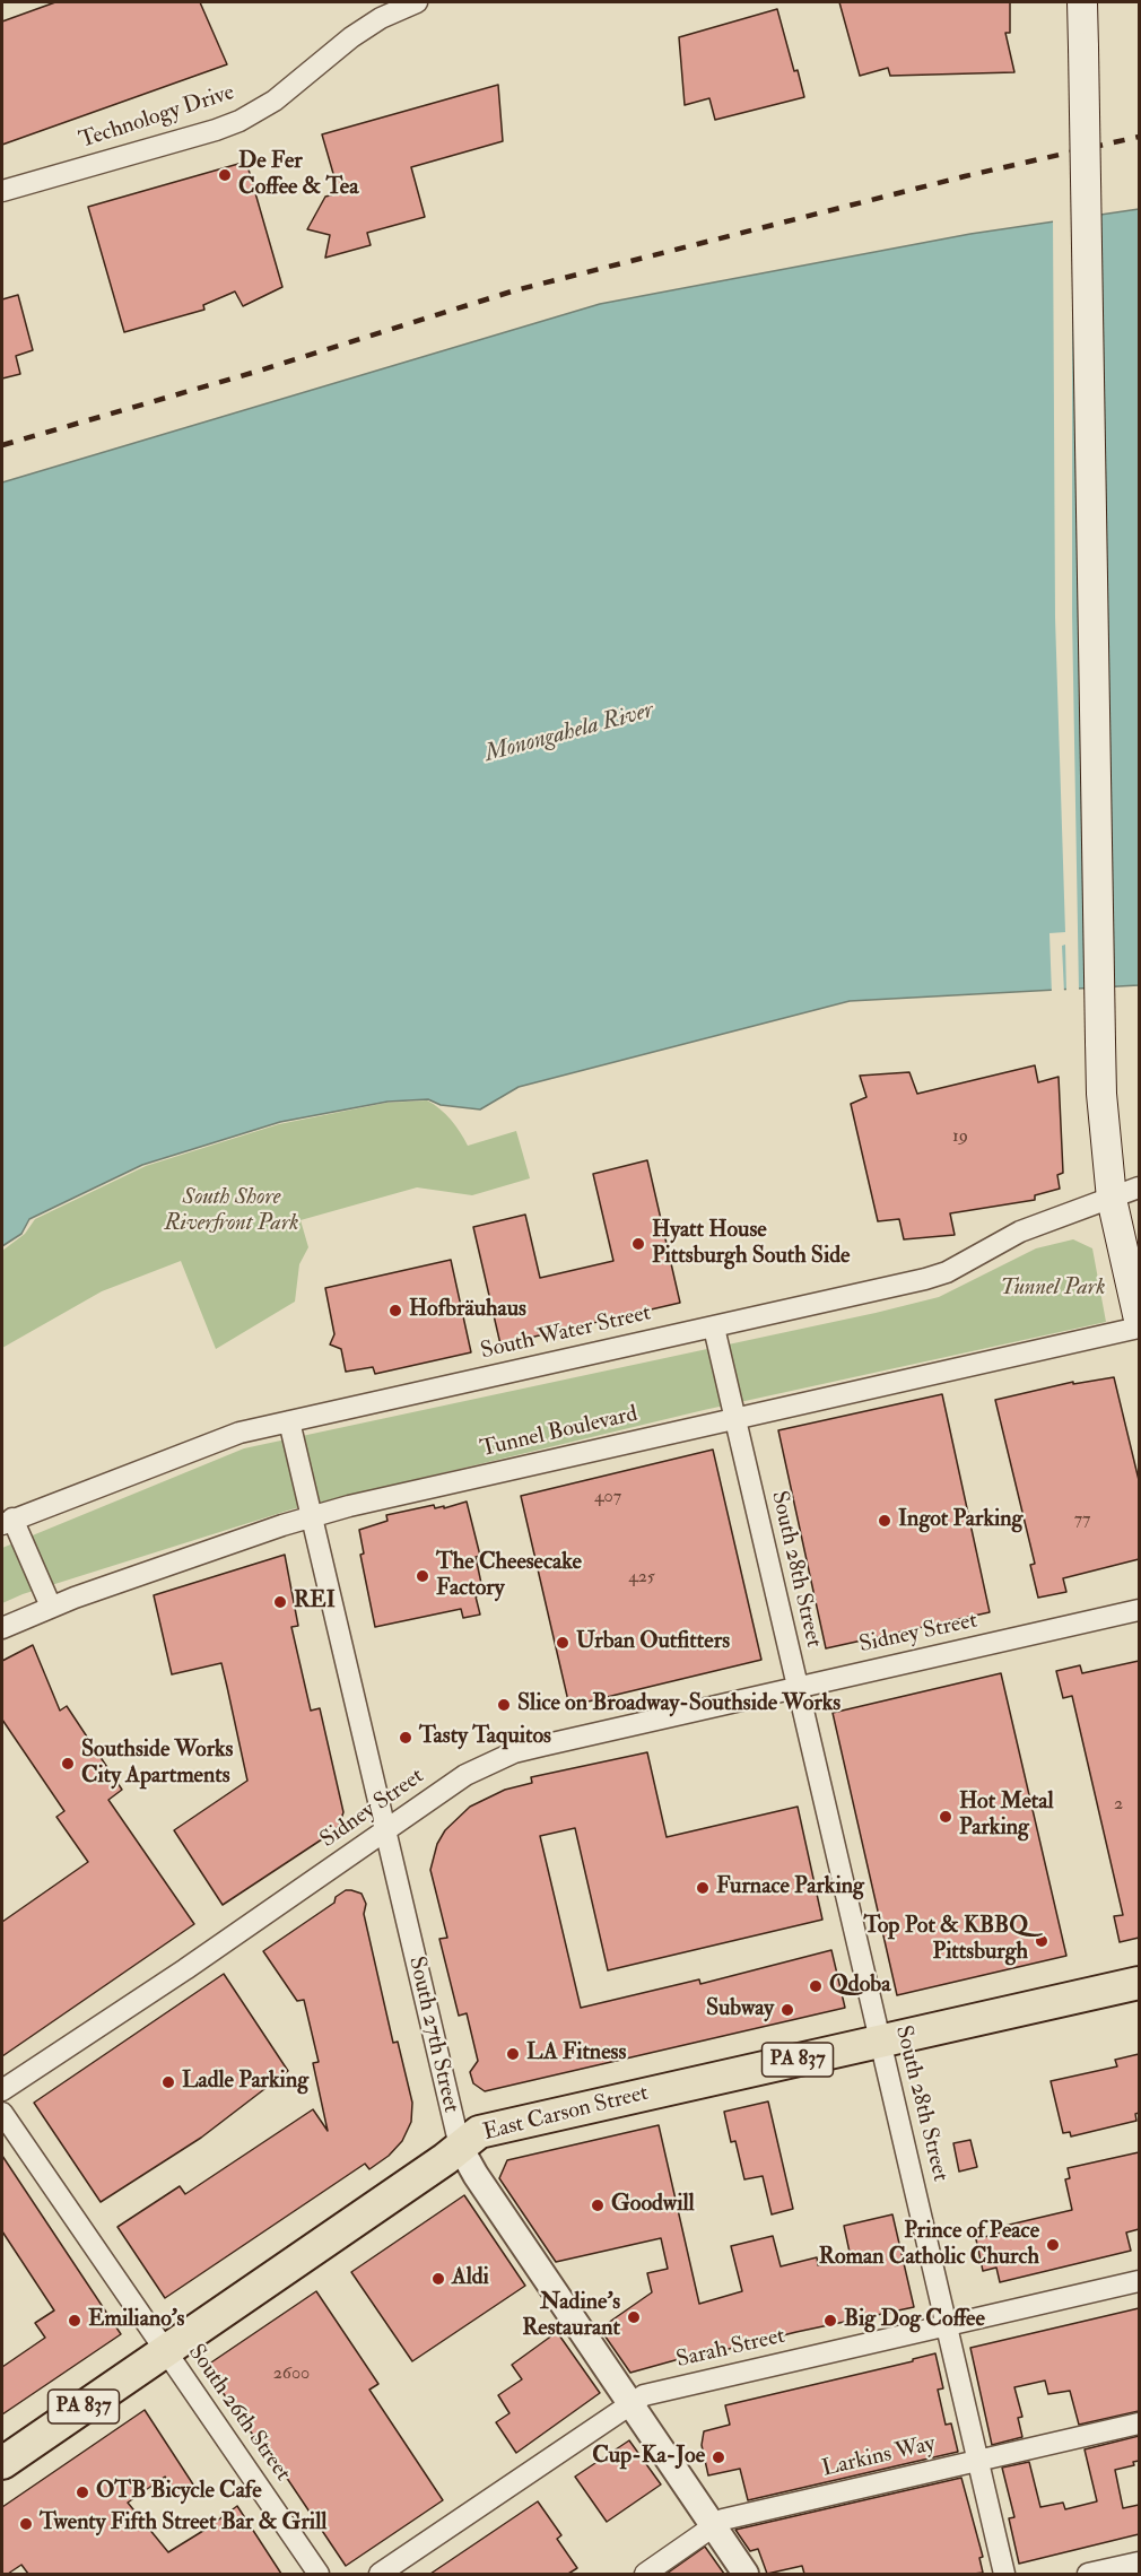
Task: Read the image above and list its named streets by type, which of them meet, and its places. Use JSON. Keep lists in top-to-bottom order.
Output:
{
  "streets": {
    "main road": ["PA 837", "East Carson Street"],
    "street": [
      "Technology Drive",
      "South Water Street",
      "Tunnel Boulevard",
      "South 28th Street",
      "Sidney Street",
      "South 27th Street",
      "Sarah Street",
      "South 26th Street",
      "Larkins Way"
    ]
  },
  "crossings": [
    ["South Water Street", "South 28th Street"],
    ["South Water Street", "South 27th Street"],
    ["Tunnel Boulevard", "South 28th Street"],
    ["Tunnel Boulevard", "South 27th Street"],
    ["South 28th Street", "Sidney Street"],
    ["South 28th Street", "East Carson Street"],
    ["South 28th Street", "Sarah Street"],
    ["South 28th Street", "Larkins Way"],
    ["Sidney Street", "South 27th Street"],
    ["South 27th Street", "East Carson Street"],
    ["South 27th Street", "Sarah Street"],
    ["South 27th Street", "Larkins Way"],
    ["East Carson Street", "South 26th Street"]
  ],
  "water": ["Monongahela River"],
  "parks": ["South Shore Riverfront Park", "Tunnel Park"],
  "places": [
    "De Fer Coffee & Tea",
    "Hyatt House Pittsburgh South Side",
    "Hofbräuhaus",
    "Ingot Parking",
    "The Cheesecake Factory",
    "REI",
    "Urban Outfitters",
    "Slice on Broadway-Southside Works",
    "Tasty Taquitos",
    "Southside Works City Apartments",
    "Hot Metal Parking",
    "Furnace Parking",
    "Top Pot & KBBQ Pittsburgh",
    "Qdoba",
    "Subway",
    "LA Fitness",
    "Ladle Parking",
    "Goodwill",
    "Prince of Peace Roman Catholic Church",
    "Aldi",
    "Nadine's Restaurant",
    "Emiliano's",
    "Big Dog Coffee",
    "Cup-Ka-Joe",
    "OTB Bicycle Cafe",
    "Twenty Fifth Street Bar & Grill"
  ],
  "house_numbers": [
    "19",
    "407",
    "77",
    "425",
    "2",
    "2600"
  ]
}
